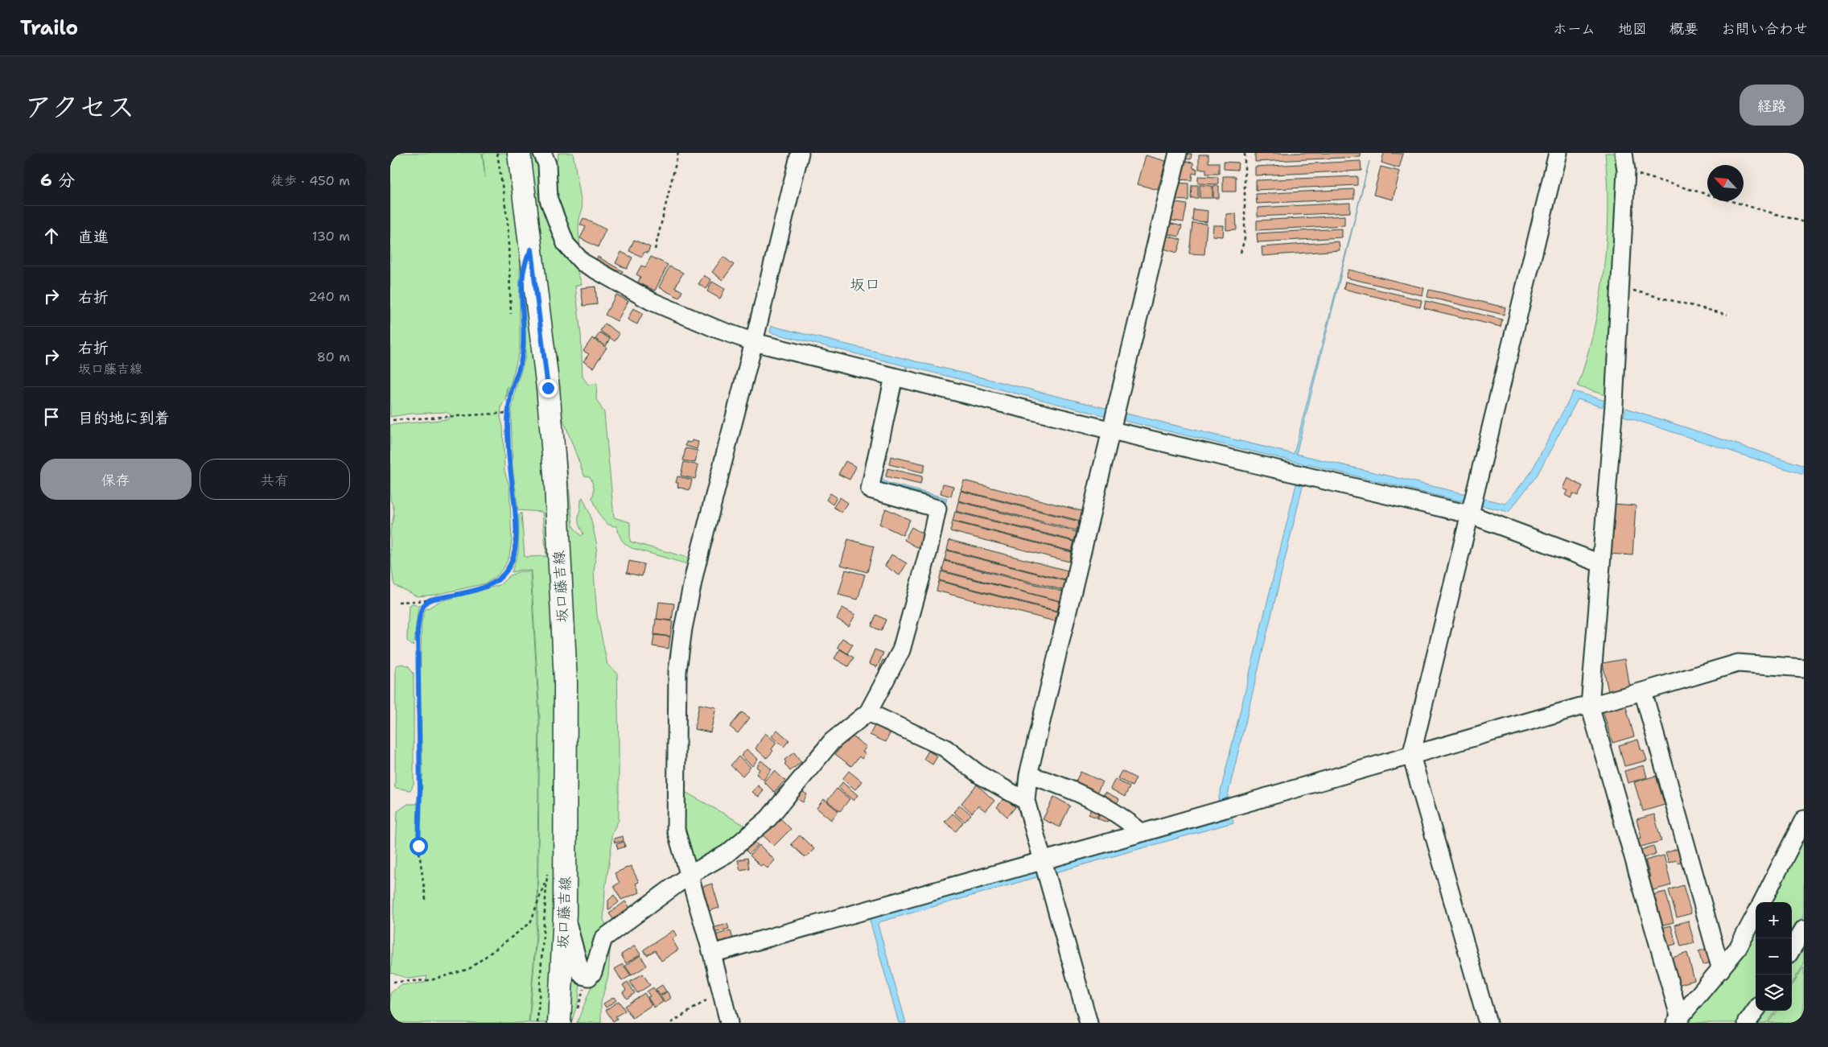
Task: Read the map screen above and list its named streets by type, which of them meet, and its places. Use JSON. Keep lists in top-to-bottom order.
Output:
{
  "streets": {
    "main road": ["坂口藤吉線"]
  },
  "districts": ["坂口"],
  "north": "top left",
  "page": {
    "header": "Trailo",
    "nav": [
      "ホーム",
      "地図",
      "概要",
      "お問い合わせ"
    ],
    "title": "アクセス",
    "buttons": [
      "経路",
      ["保存", "共有"]
    ],
    "heading": ["6 分", "徒歩 · 450 m"],
    "list": [
      ["直進", "130 m"],
      ["右折", "240 m"],
      ["右折", "坂口藤吉線", "80 m"],
      "目的地に到着"
    ],
    "map_buttons": ["+", "−"]
  }
}
